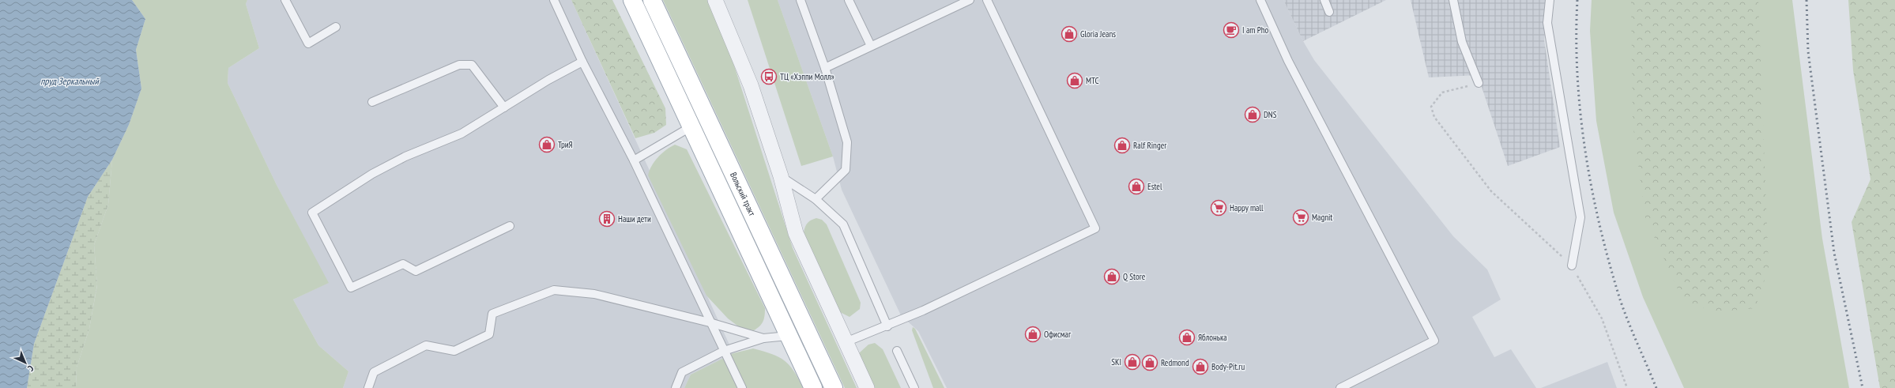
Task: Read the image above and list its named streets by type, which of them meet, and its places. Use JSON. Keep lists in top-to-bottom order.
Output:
{
  "streets": {
    "main road": ["Вольский тракт"]
  },
  "water": ["пруд Зеркальный"],
  "places": {
    "cafe": ["I am Pho"],
    "shop": [
      "Gloria Jeans",
      "МТС",
      "DNS",
      "ТриЯ",
      "Ralf Ringer",
      "Estel",
      "Q Store",
      "Офисмаг",
      "Яблонька",
      "SKI",
      "Redmond",
      "Body-Pit.ru"
    ],
    "bus stop": ["ТЦ «Хэппи Молл»"],
    "supermarket": ["Happy mall", "Magnit"],
    "building": ["Наши дети"]
  },
  "north": "bottom right"
}
